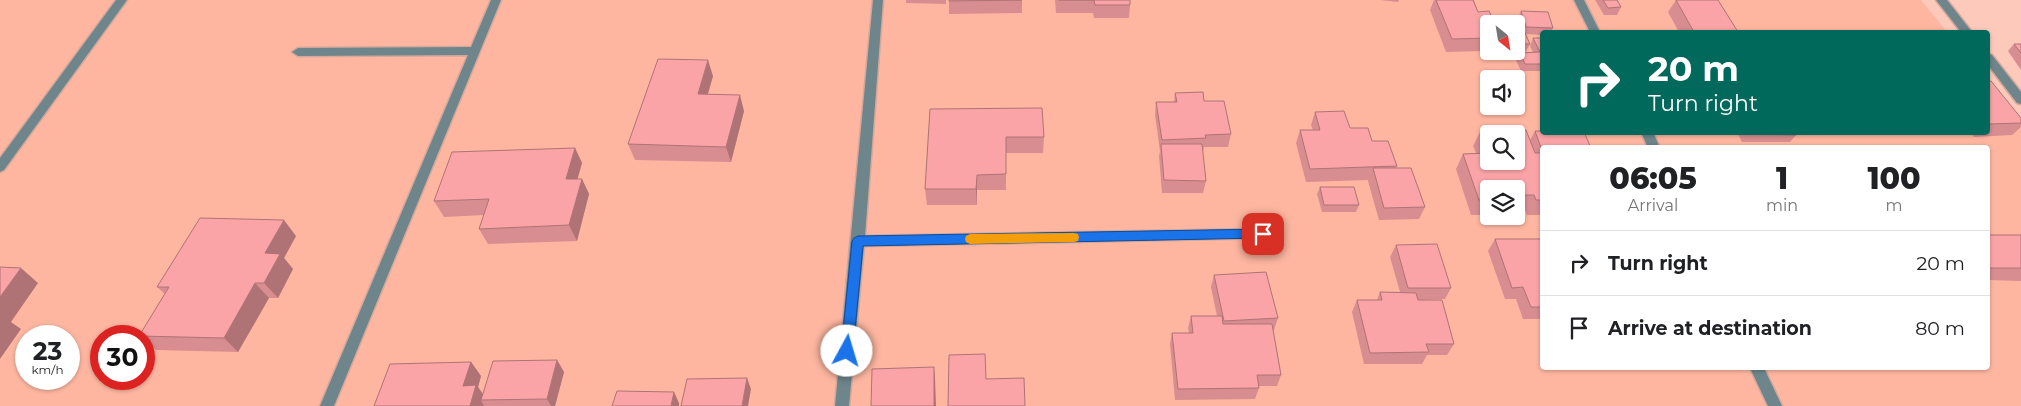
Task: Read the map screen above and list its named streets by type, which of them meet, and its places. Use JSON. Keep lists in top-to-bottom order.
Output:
{
  "north": "bottom right",
  "page": {
    "turn": ["20 m", "Turn right"],
    "eta": [
      "06:05",
      "Arrival",
      "1",
      "min",
      "100",
      "m"
    ],
    "list": [
      {
        "name": "Turn right",
        "value": "20 m"
      },
      {
        "name": "Arrive at destination",
        "value": "80 m"
      }
    ],
    "speed": "23 km/h",
    "limit": "30"
  }
}
